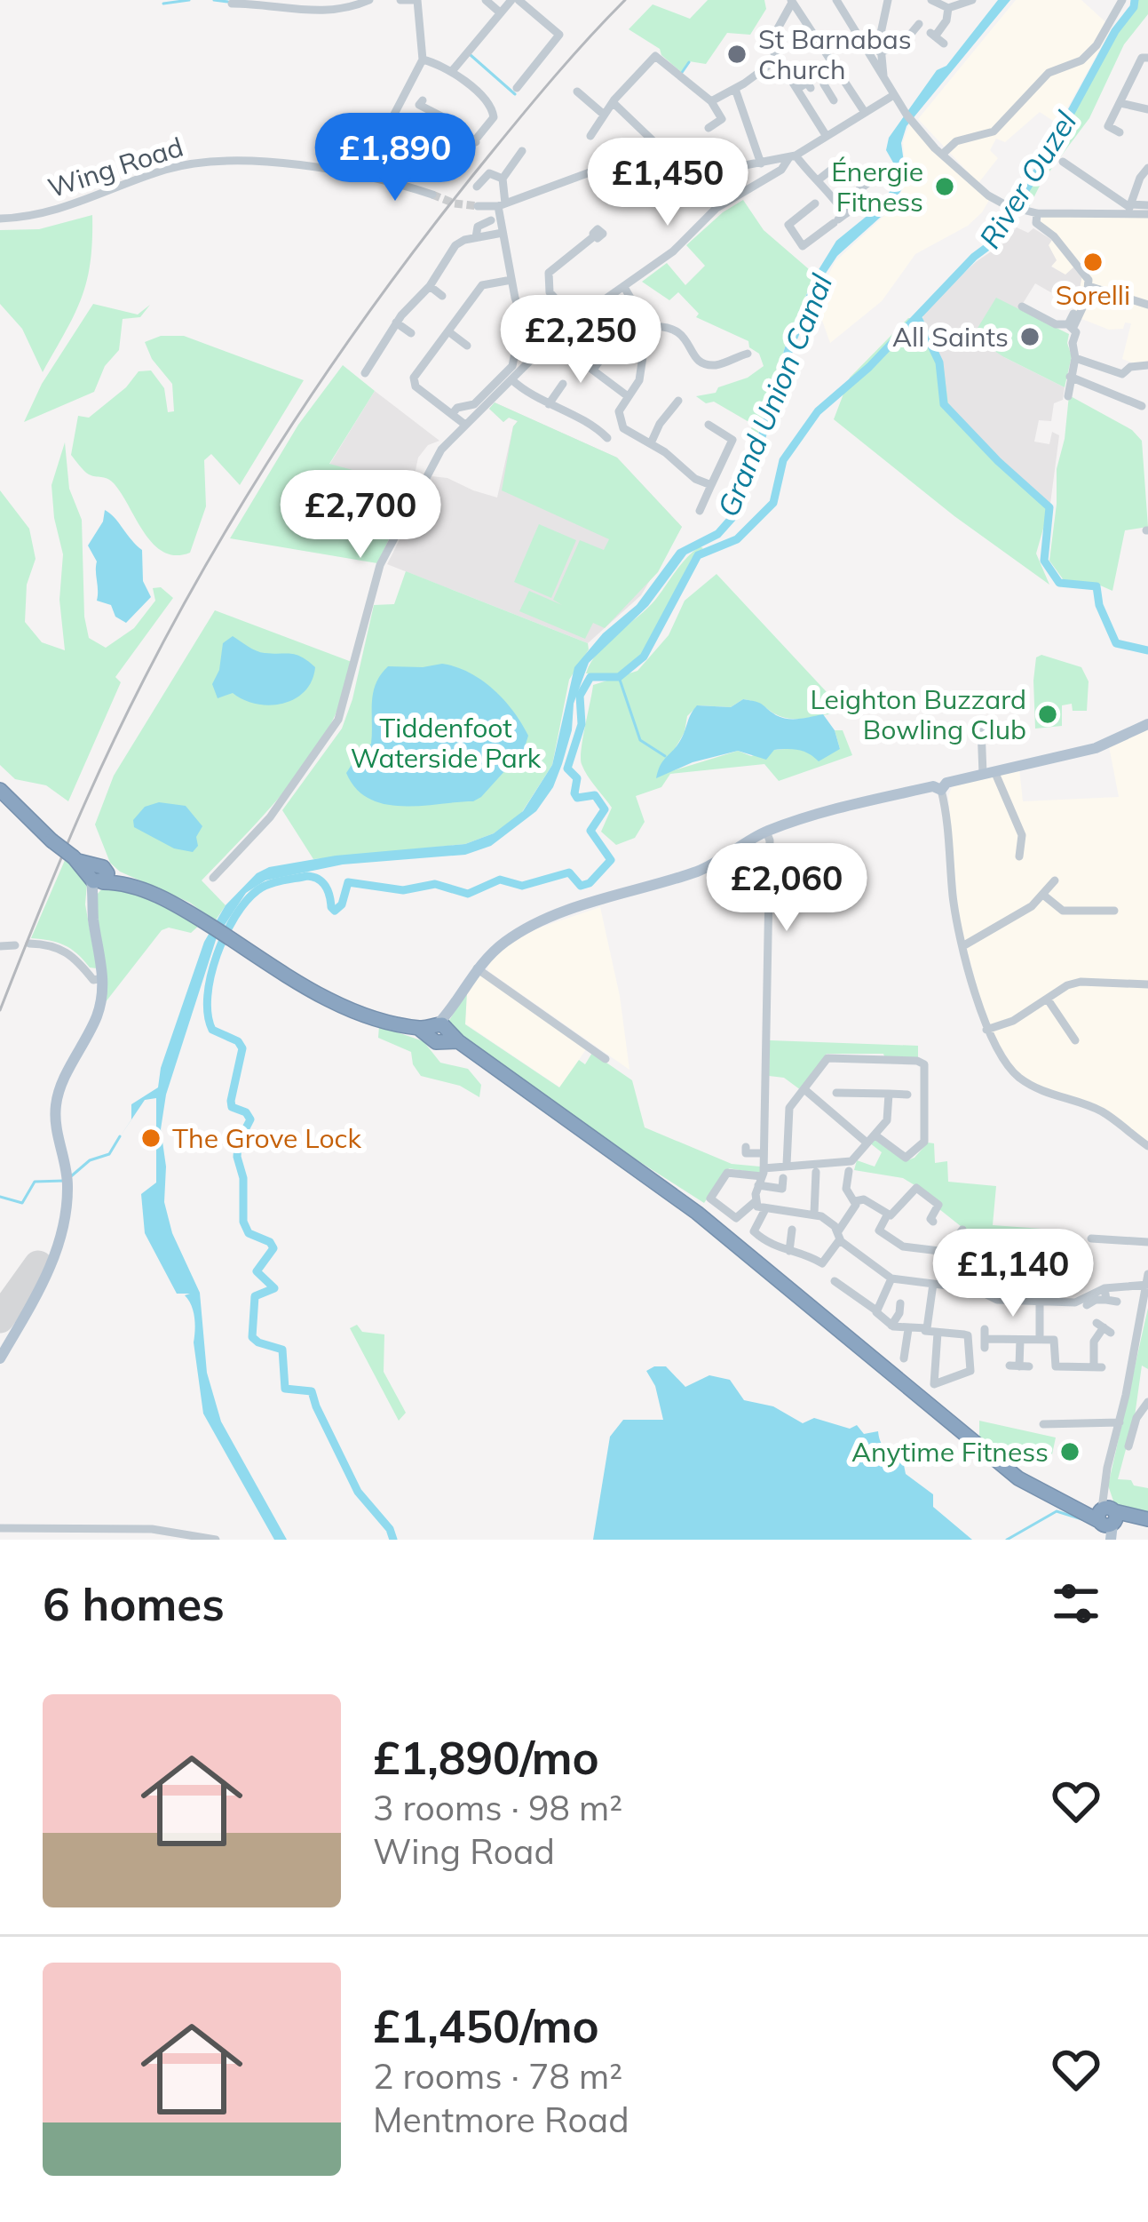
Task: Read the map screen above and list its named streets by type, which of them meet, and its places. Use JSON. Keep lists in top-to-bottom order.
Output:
{
  "streets": {
    "street": ["Wing Road"]
  },
  "water": ["River Ouzel", "Grand Union Canal"],
  "parks": ["Tiddenfoot Waterside Park"],
  "places": [
    "St Barnabas Church",
    "Énergie Fitness",
    "Sorelli",
    "All Saints",
    "Leighton Buzzard Bowling Club",
    "The Grove Lock",
    "Anytime Fitness"
  ],
  "page": {
    "price": [
      "£1,890",
      "£1,450",
      "£2,250",
      "£2,700",
      "£2,060",
      "£1,140"
    ],
    "heading": "6 homes",
    "list": [
      {
        "name": "£1,890/mo",
        "note": "3 rooms · 98 m² · Wing Road"
      },
      {
        "name": "£1,450/mo",
        "note": "2 rooms · 78 m² · Mentmore Road"
      }
    ]
  }
}
